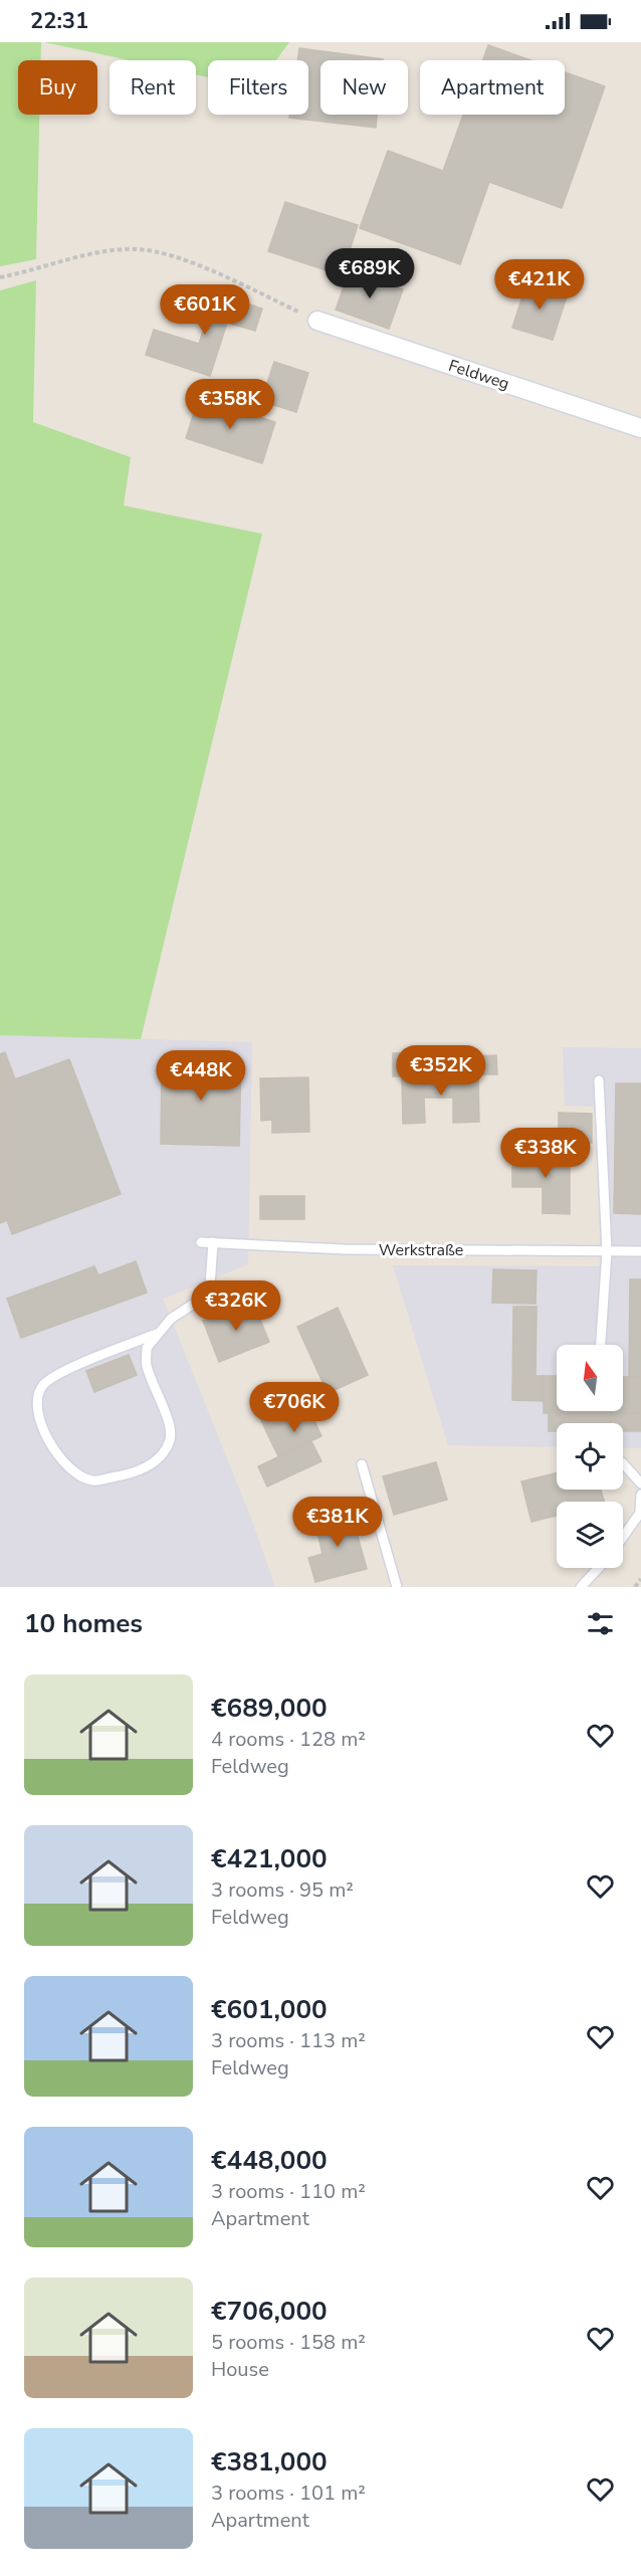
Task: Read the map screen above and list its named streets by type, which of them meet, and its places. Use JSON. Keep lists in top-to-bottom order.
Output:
{
  "streets": {
    "street": ["Feldweg"],
    "lane": ["Werkstraße"]
  },
  "north": "top",
  "page": {
    "status": "22:31",
    "chip": [
      "Buy",
      "Rent",
      "Filters",
      "New",
      "Apartment"
    ],
    "price": [
      "€689K",
      "€421K",
      "€601K",
      "€358K",
      "€352K",
      "€448K",
      "€338K",
      "€326K",
      "€706K",
      "€381K"
    ],
    "heading": "10 homes",
    "list": [
      {
        "name": "€689,000",
        "note": "4 rooms · 128 m² · Feldweg"
      },
      {
        "name": "€421,000",
        "note": "3 rooms · 95 m² · Feldweg"
      },
      {
        "name": "€601,000",
        "note": "3 rooms · 113 m² · Feldweg"
      },
      {
        "name": "€448,000",
        "note": "3 rooms · 110 m² · Apartment"
      },
      {
        "name": "€706,000",
        "note": "5 rooms · 158 m² · House"
      },
      {
        "name": "€381,000",
        "note": "3 rooms · 101 m² · Apartment"
      }
    ]
  }
}
